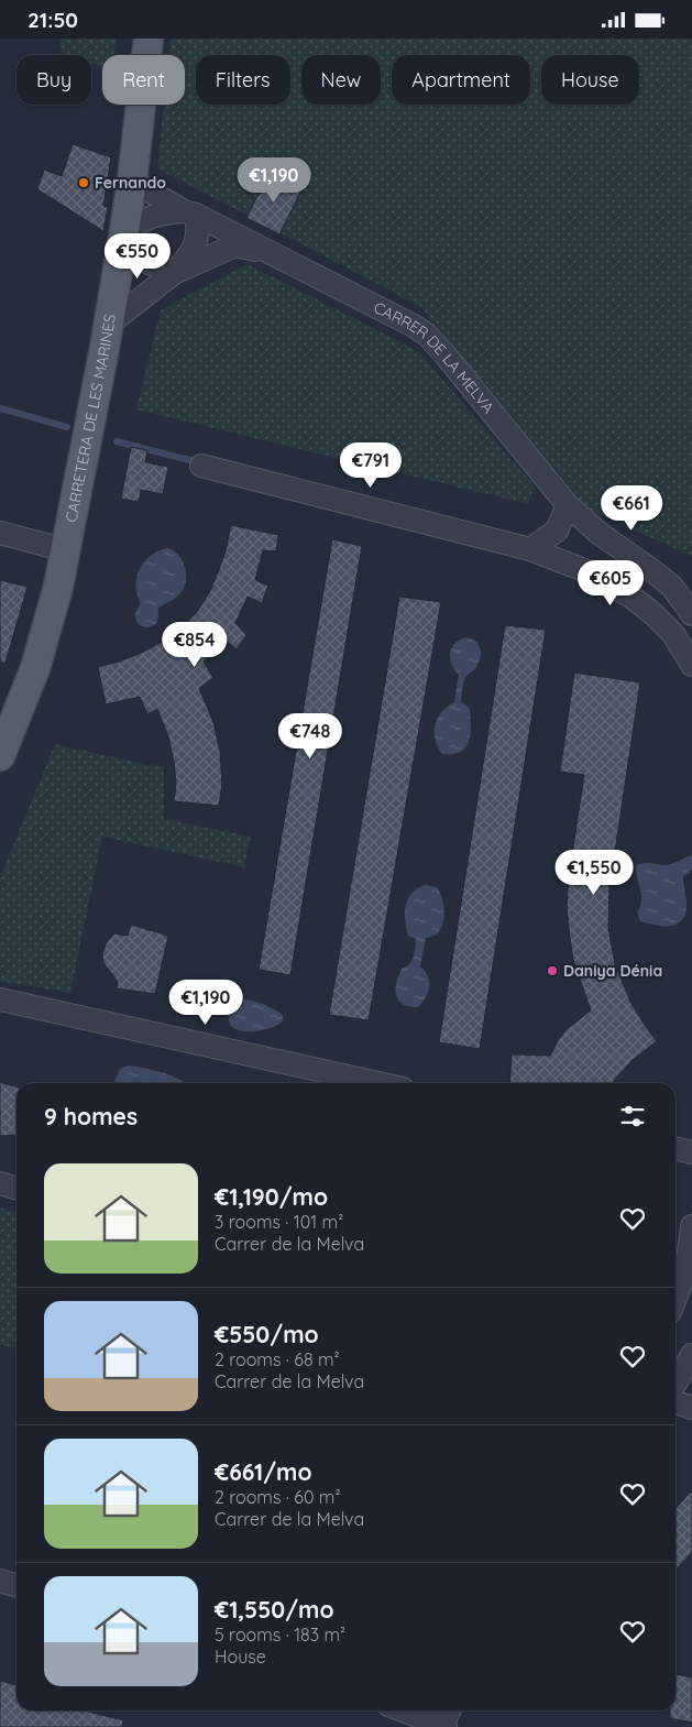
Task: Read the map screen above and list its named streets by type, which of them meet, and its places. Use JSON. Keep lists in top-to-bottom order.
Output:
{
  "streets": {
    "main road": ["CARRETERA DE LES MARINES"],
    "street": ["CARRER DE LA MELVA"]
  },
  "crossings": [
    ["CARRER DE LA MELVA", "CARRETERA DE LES MARINES"]
  ],
  "places": ["Fernando", "Daniya Dénia"],
  "page": {
    "status": "21:50",
    "chip": [
      "Buy",
      "Rent",
      "Filters",
      "New",
      "Apartment",
      "House"
    ],
    "price": [
      "€1,190",
      "€550",
      "€791",
      "€661",
      "€605",
      "€854",
      "€748",
      "€1,550",
      "€1,190"
    ],
    "heading": "9 homes",
    "list": [
      {
        "name": "€1,190/mo",
        "note": "3 rooms · 101 m² · Carrer de la Melva"
      },
      {
        "name": "€550/mo",
        "note": "2 rooms · 68 m² · Carrer de la Melva"
      },
      {
        "name": "€661/mo",
        "note": "2 rooms · 60 m² · Carrer de la Melva"
      },
      {
        "name": "€1,550/mo",
        "note": "5 rooms · 183 m² · House"
      }
    ]
  }
}
